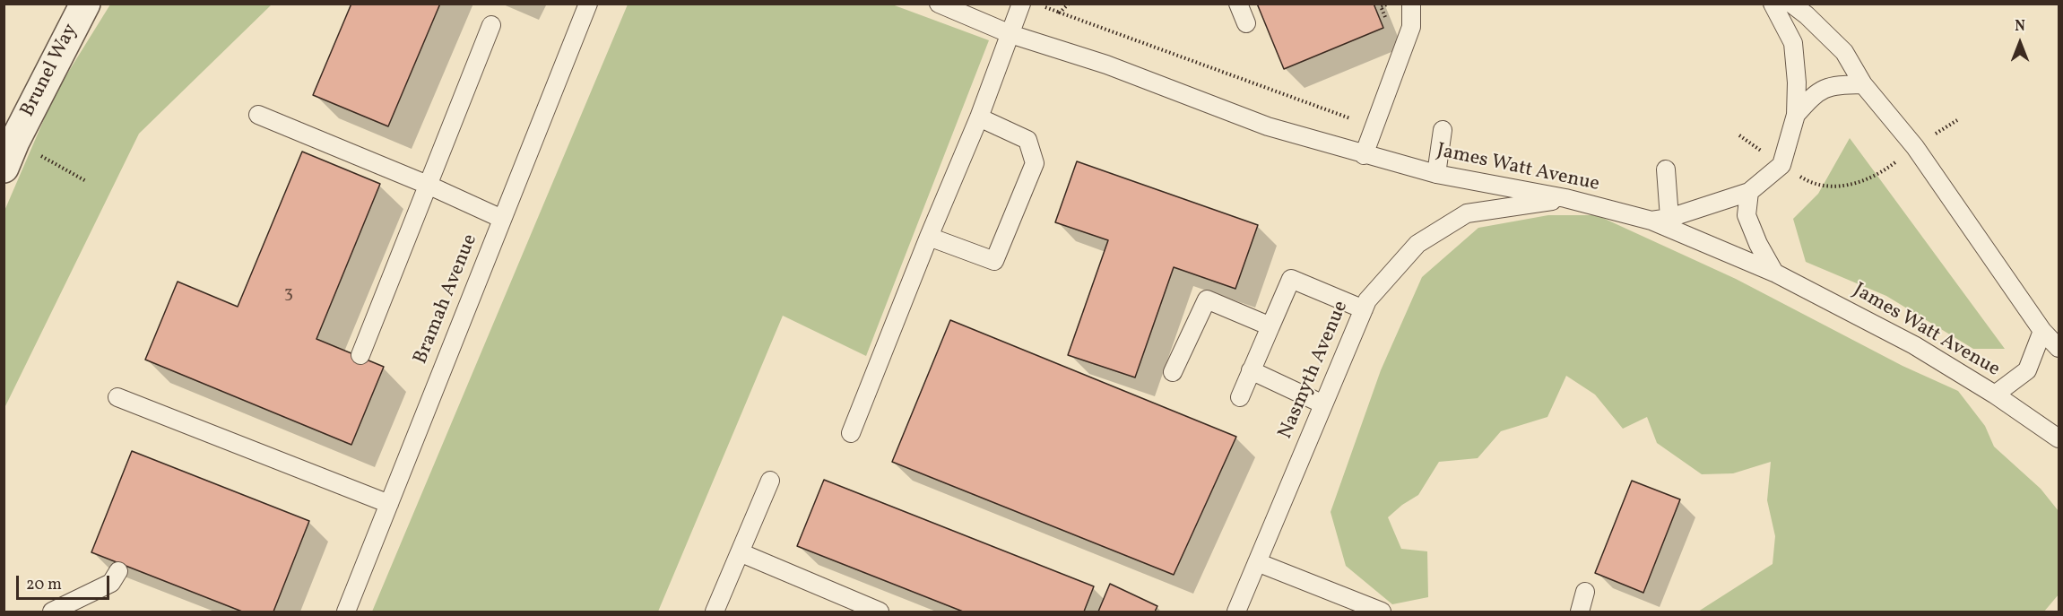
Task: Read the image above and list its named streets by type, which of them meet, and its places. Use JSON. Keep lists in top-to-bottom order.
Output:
{
  "streets": {
    "street": ["Brunel Way"],
    "lane": ["James Watt Avenue", "Bramah Avenue", "Nasmyth Avenue"]
  },
  "crossings": [
    ["James Watt Avenue", "Nasmyth Avenue"]
  ],
  "house_numbers": ["3"],
  "scale_bar": "20 m",
  "north": "top"
}
